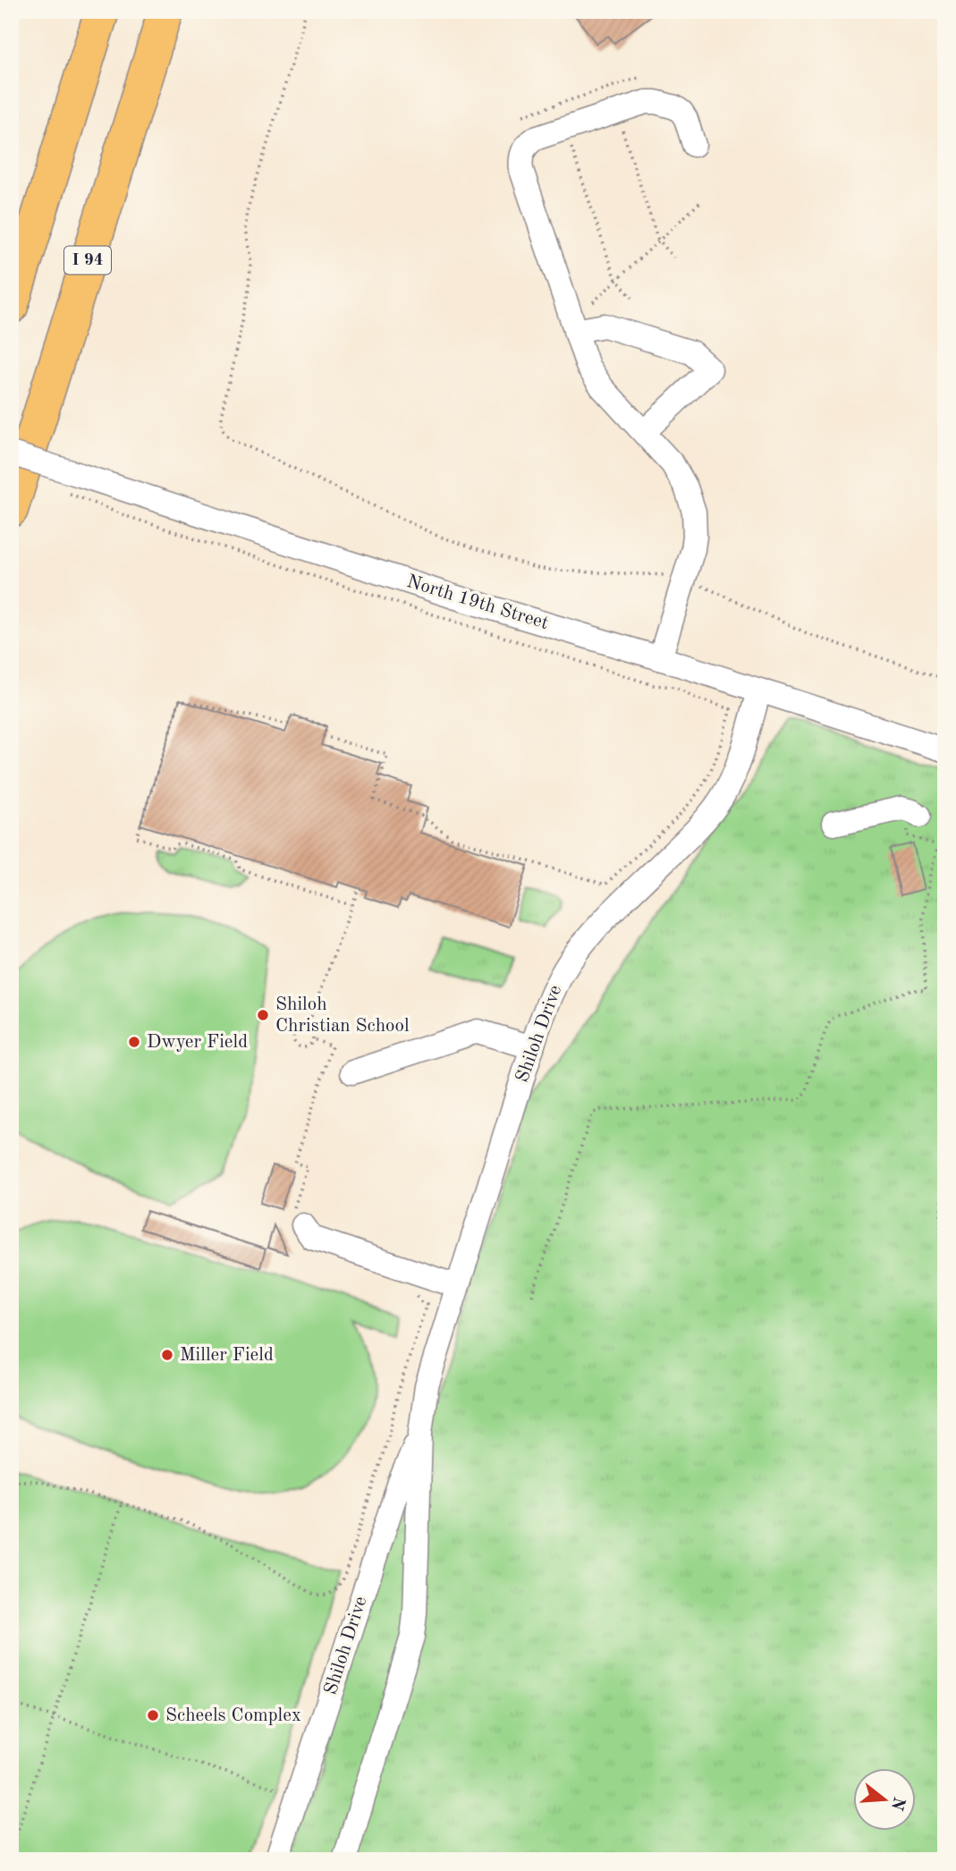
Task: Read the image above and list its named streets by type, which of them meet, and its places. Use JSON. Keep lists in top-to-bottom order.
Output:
{
  "streets": {
    "highway": ["I 94"],
    "street": ["North 19th Street", "Shiloh Drive"]
  },
  "crossings": [
    ["North 19th Street", "Shiloh Drive"]
  ],
  "places": [
    "Shiloh Christian School",
    "Dwyer Field",
    "Miller Field",
    "Scheels Complex"
  ],
  "north": "right"
}
